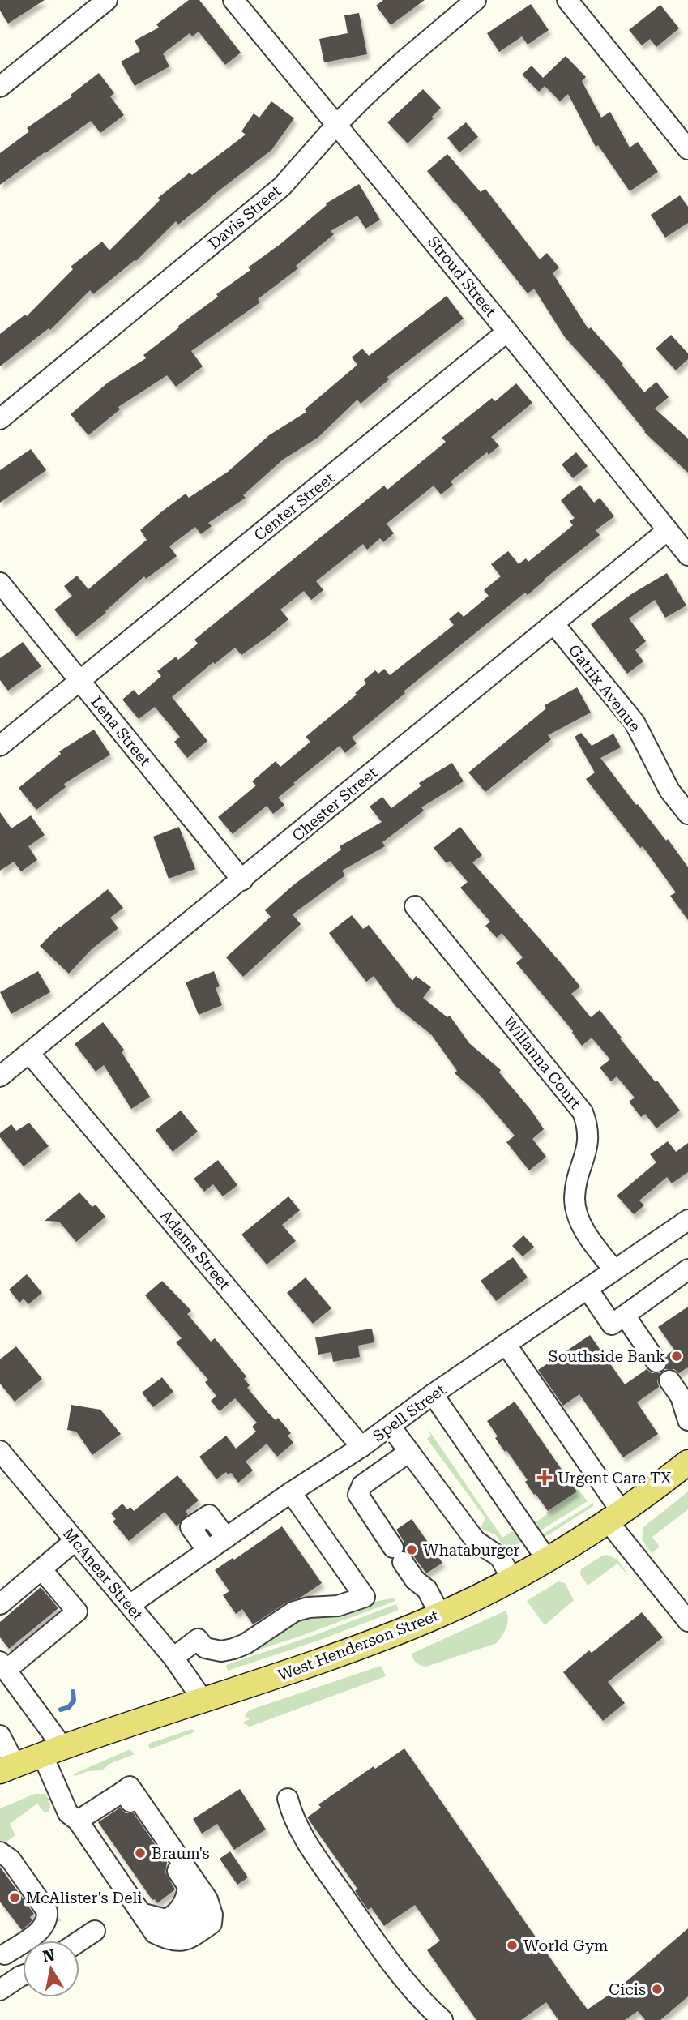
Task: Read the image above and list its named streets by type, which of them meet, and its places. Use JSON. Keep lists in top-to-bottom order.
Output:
{
  "streets": {
    "main road": ["West Henderson Street"],
    "street": [
      "Davis Street",
      "Stroud Street",
      "Center Street",
      "Gatrix Avenue",
      "Lena Street",
      "Chester Street",
      "Willanna Court",
      "Adams Street",
      "Spell Street",
      "McAnear Street"
    ]
  },
  "crossings": [
    ["Davis Street", "Stroud Street"],
    ["Stroud Street", "Center Street"],
    ["Stroud Street", "Chester Street"],
    ["Center Street", "Lena Street"],
    ["Gatrix Avenue", "Chester Street"],
    ["Lena Street", "Chester Street"],
    ["Chester Street", "Adams Street"],
    ["Willanna Court", "Spell Street"],
    ["Adams Street", "Spell Street"],
    ["Spell Street", "McAnear Street"],
    ["McAnear Street", "West Henderson Street"]
  ],
  "places": {
    "other": [
      "Southside Bank",
      "Whataburger",
      "Braum's",
      "McAlister's Deli",
      "World Gym",
      "Cicis"
    ],
    "health": ["Urgent Care TX"]
  },
  "north": "top"
}
